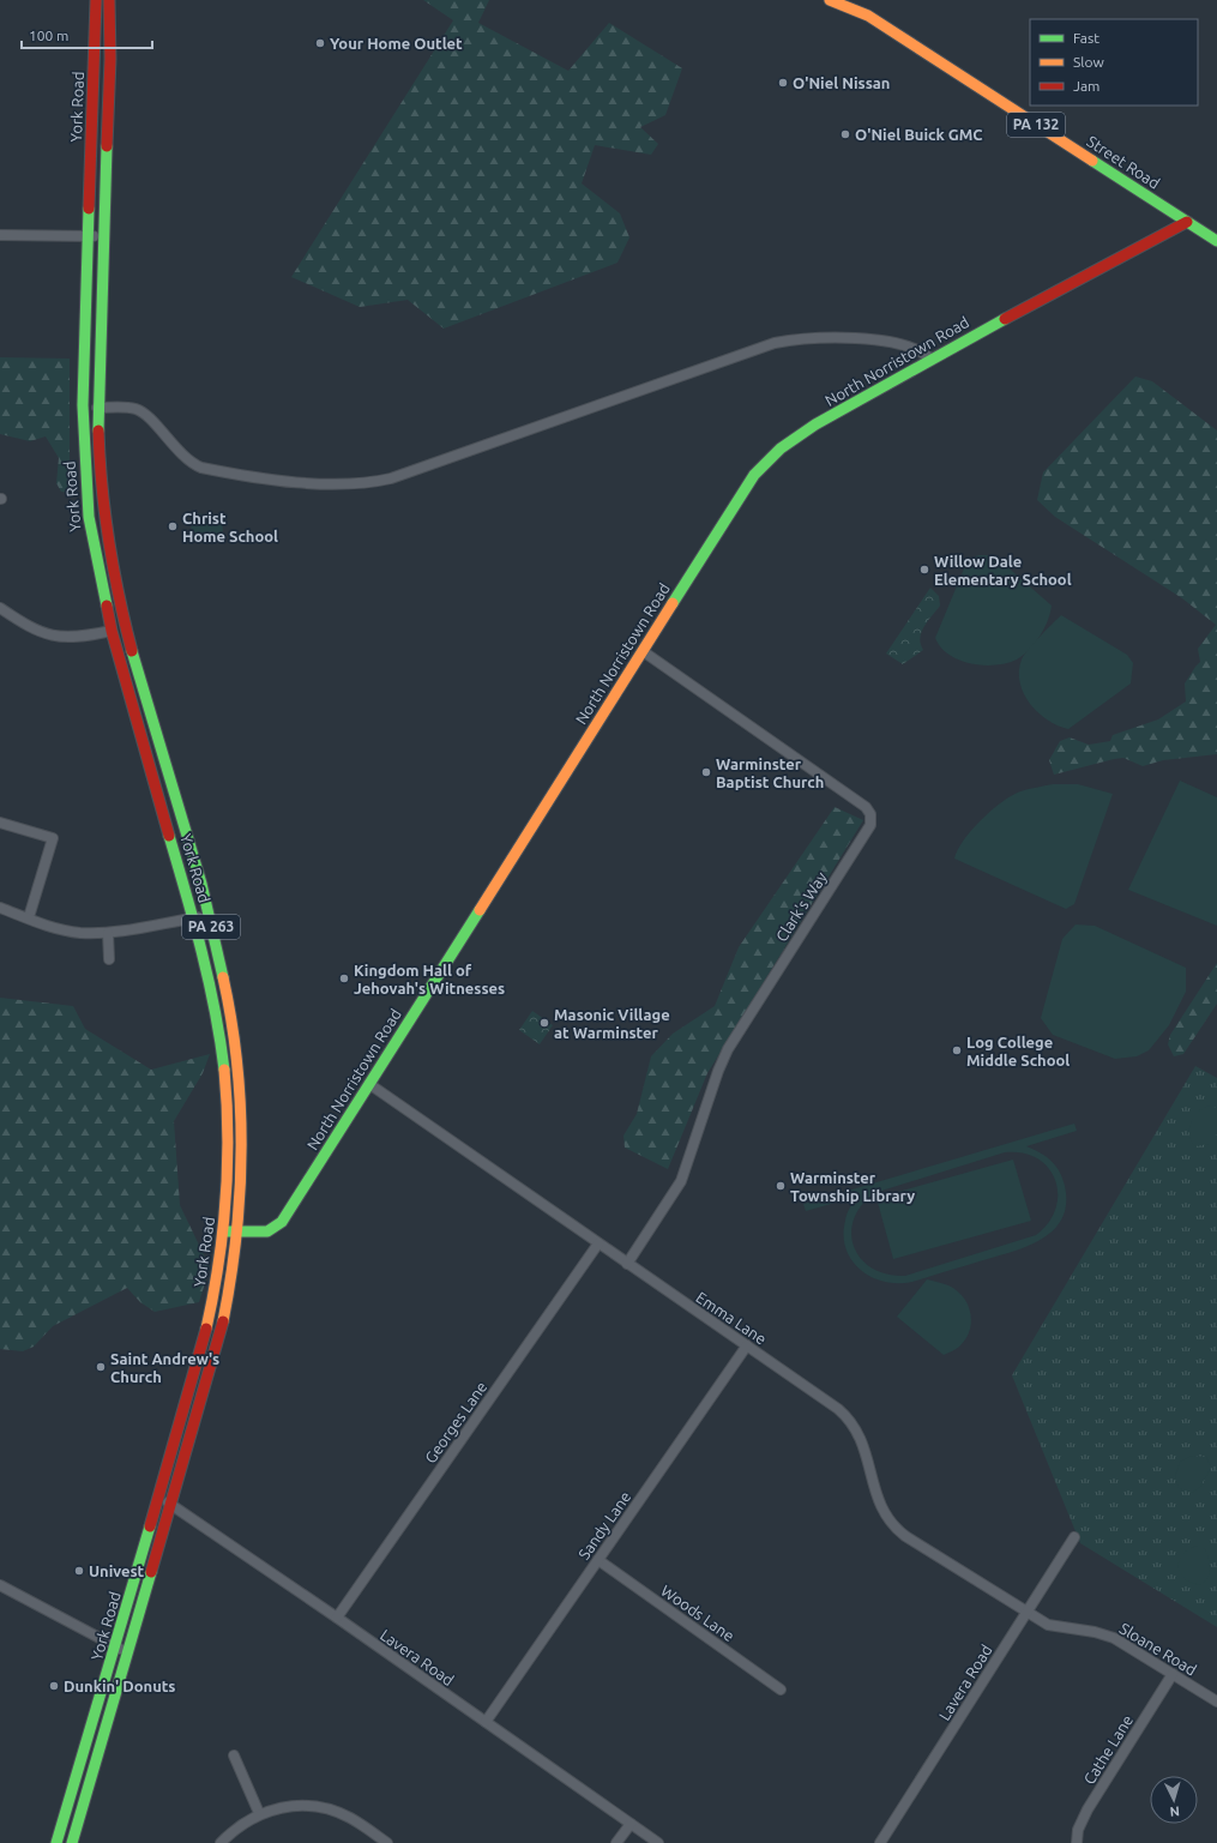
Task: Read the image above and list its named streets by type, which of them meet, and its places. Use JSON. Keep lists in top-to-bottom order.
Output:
{
  "streets": {
    "main road": [
      "York Road",
      "PA 132",
      "Street Road",
      "North Norristown Road",
      "PA 263"
    ],
    "street": [
      "Clark's Way",
      "Emma Lane",
      "Georges Lane",
      "Sandy Lane",
      "Woods Lane",
      "Sloane Road",
      "Lavera Road",
      "Cathe Lane"
    ]
  },
  "crossings": [
    ["York Road", "North Norristown Road"],
    ["York Road", "Lavera Road"],
    ["Street Road", "North Norristown Road"],
    ["North Norristown Road", "Clark's Way"],
    ["North Norristown Road", "Emma Lane"],
    ["Clark's Way", "Emma Lane"],
    ["Emma Lane", "Georges Lane"],
    ["Emma Lane", "Sandy Lane"],
    ["Emma Lane", "Sloane Road"],
    ["Emma Lane", "Lavera Road"],
    ["Georges Lane", "Lavera Road"],
    ["Sandy Lane", "Woods Lane"],
    ["Sandy Lane", "Lavera Road"],
    ["Sloane Road", "Lavera Road"],
    ["Sloane Road", "Cathe Lane"]
  ],
  "places": [
    "Your Home Outlet",
    "O'Niel Nissan",
    "O'Niel Buick GMC",
    "Christ Home School",
    "Willow Dale Elementary School",
    "Warminster Baptist Church",
    "Kingdom Hall of Jehovah's Witnesses",
    "Masonic Village at Warminster",
    "Log College Middle School",
    "Warminster Township Library",
    "Saint Andrew's Church",
    "Univest",
    "Dunkin' Donuts"
  ],
  "legend": ["Fast", "Slow", "Jam"],
  "scale_bar": "100 m",
  "north": "bottom"
}
